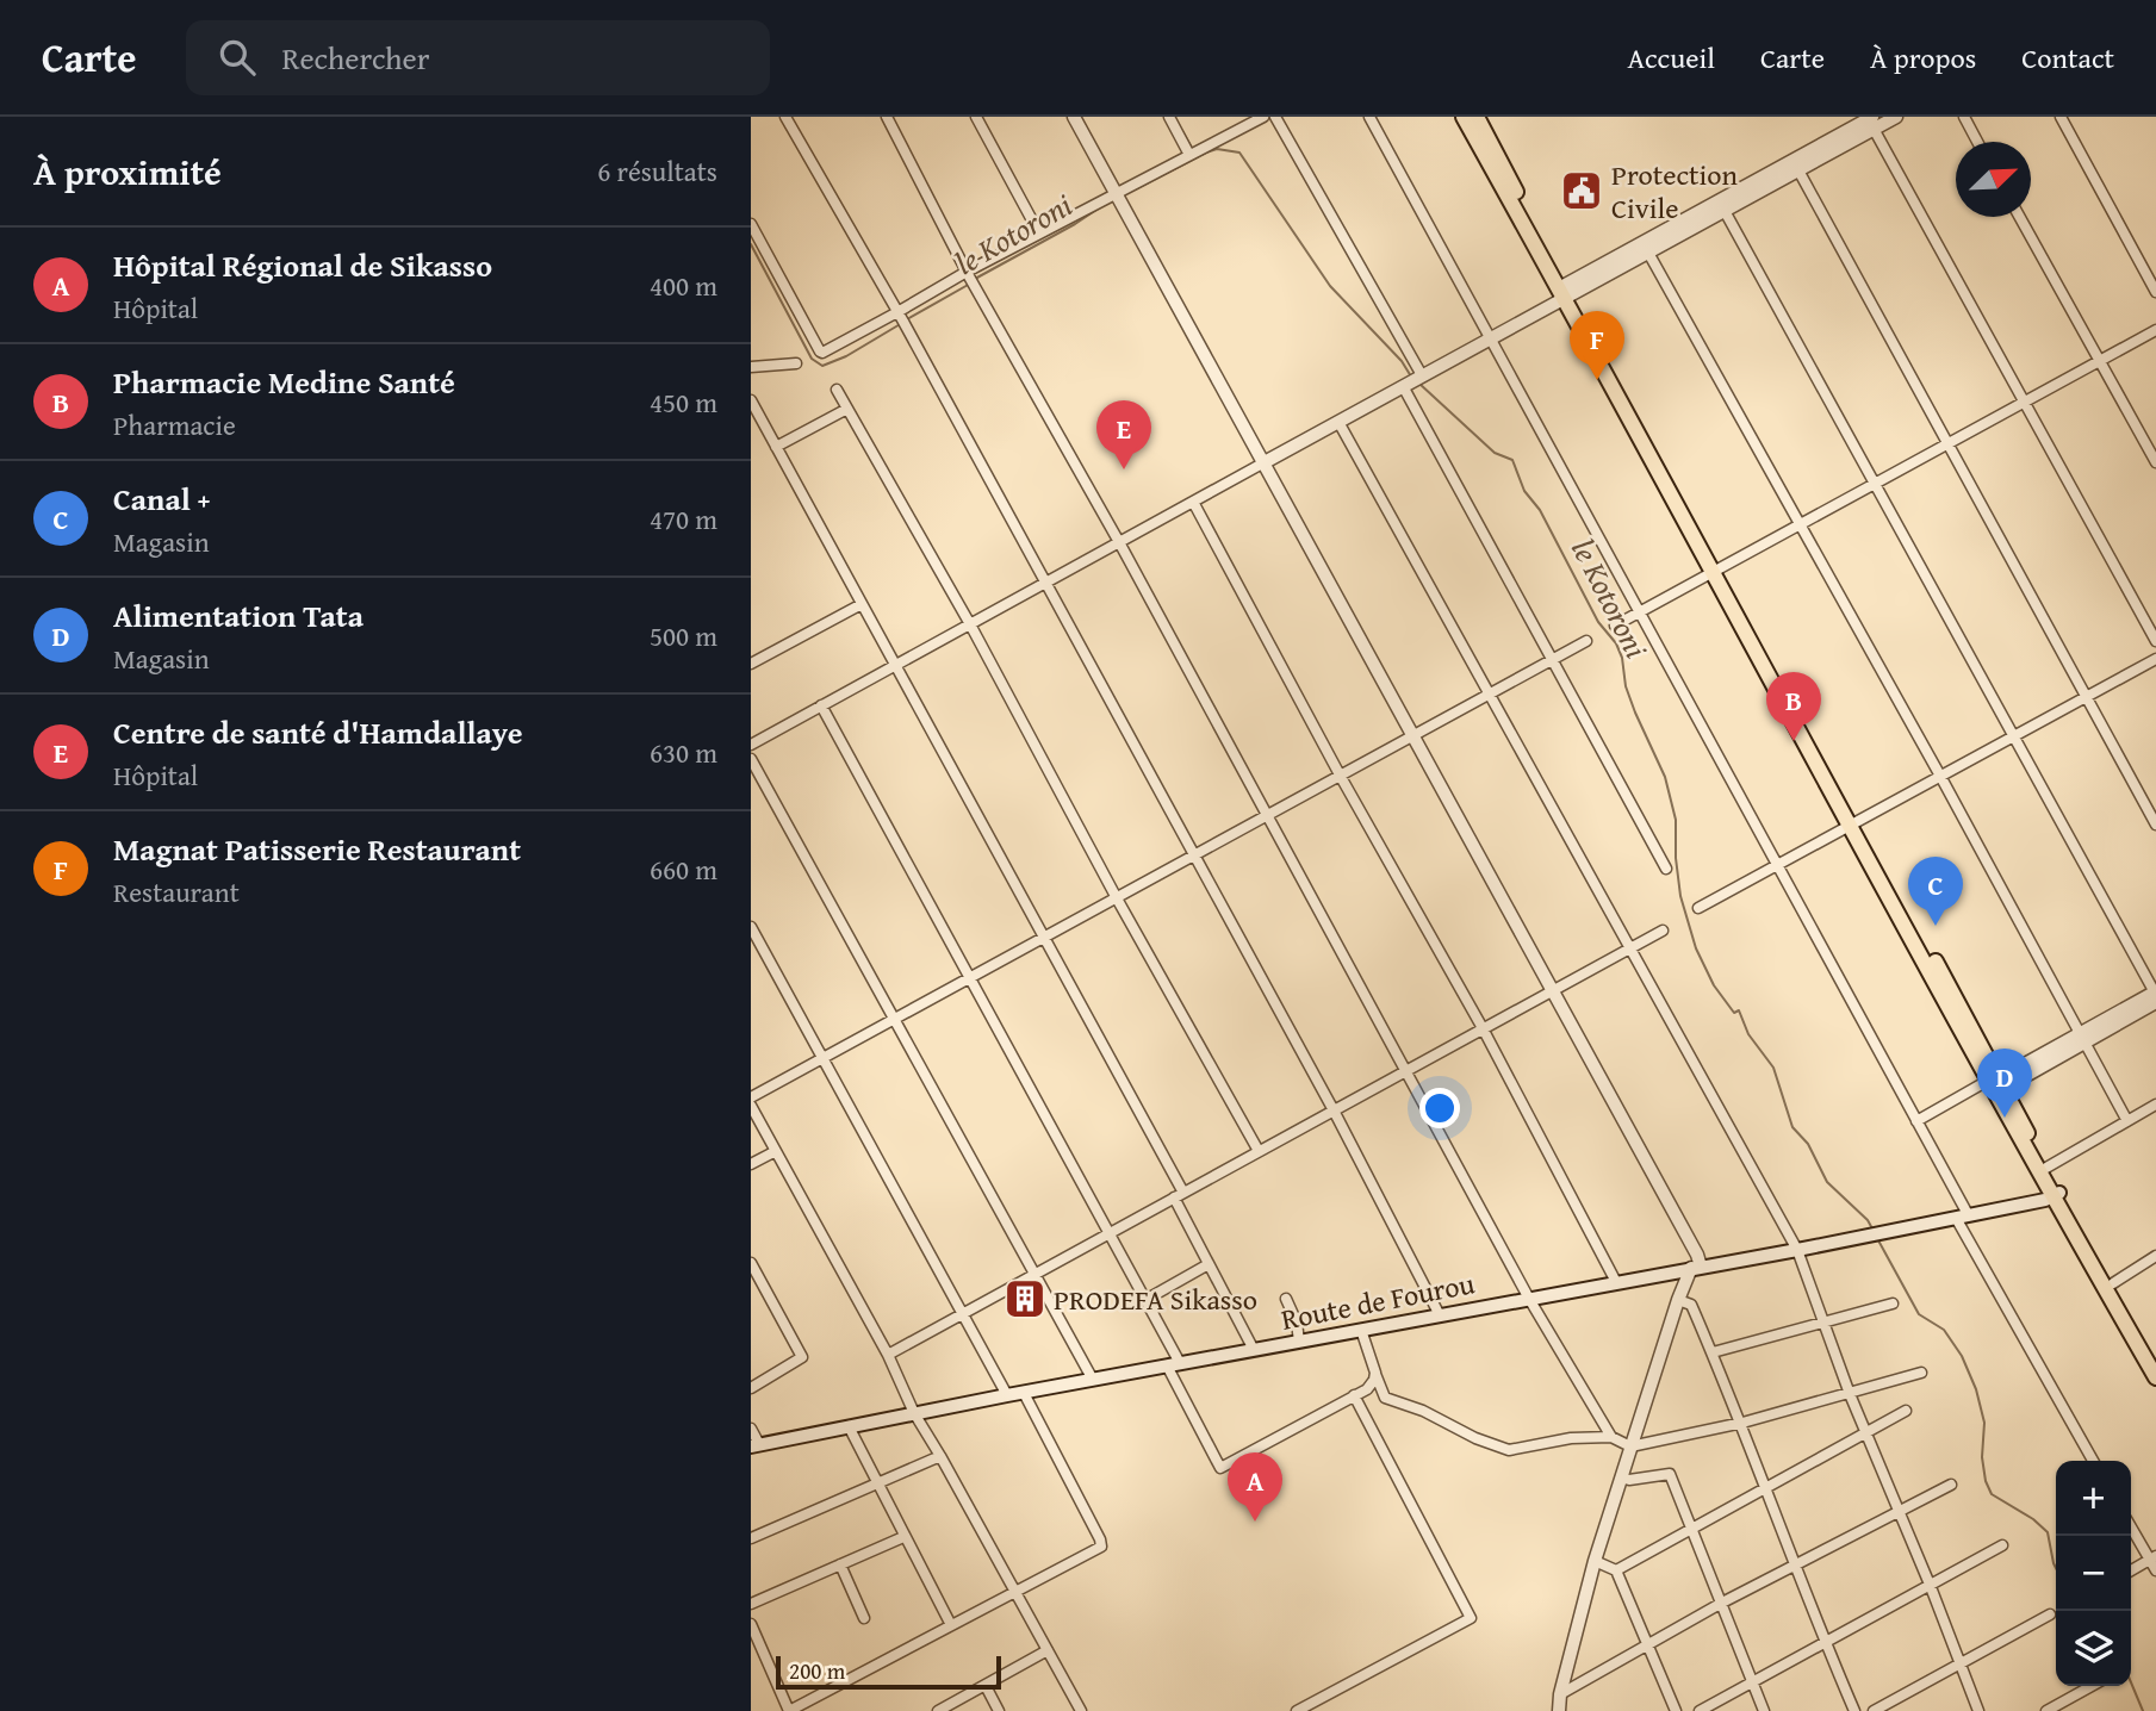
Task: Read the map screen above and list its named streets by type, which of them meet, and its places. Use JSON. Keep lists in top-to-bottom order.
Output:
{
  "streets": {
    "main road": ["Route de Fourou"]
  },
  "water": ["le Kotoroni"],
  "places": {
    "public building": ["Protection Civile"],
    "building": ["PRODEFA Sikasso"]
  },
  "scale_bar": "200 m",
  "north": "top right",
  "page": {
    "header": "Carte",
    "search": "Rechercher",
    "nav": [
      "Accueil",
      "Carte",
      "À propos",
      "Contact"
    ],
    "heading": ["À proximité", "6 résultats"],
    "list": [
      {
        "mark": "A",
        "name": "Hôpital Régional de Sikasso",
        "note": "Hôpital",
        "value": "400 m"
      },
      {
        "mark": "B",
        "name": "Pharmacie Medine Santé",
        "note": "Pharmacie",
        "value": "450 m"
      },
      {
        "mark": "C",
        "name": "Canal +",
        "note": "Magasin",
        "value": "470 m"
      },
      {
        "mark": "D",
        "name": "Alimentation Tata",
        "note": "Magasin",
        "value": "500 m"
      },
      {
        "mark": "E",
        "name": "Centre de santé d'Hamdallaye",
        "note": "Hôpital",
        "value": "630 m"
      },
      {
        "mark": "F",
        "name": "Magnat Patisserie Restaurant",
        "note": "Restaurant",
        "value": "660 m"
      }
    ],
    "pins": [
      "F",
      "E",
      "B",
      "C",
      "D",
      "A"
    ],
    "map_buttons": ["+", "−"],
    "scale": "200 m"
  }
}
